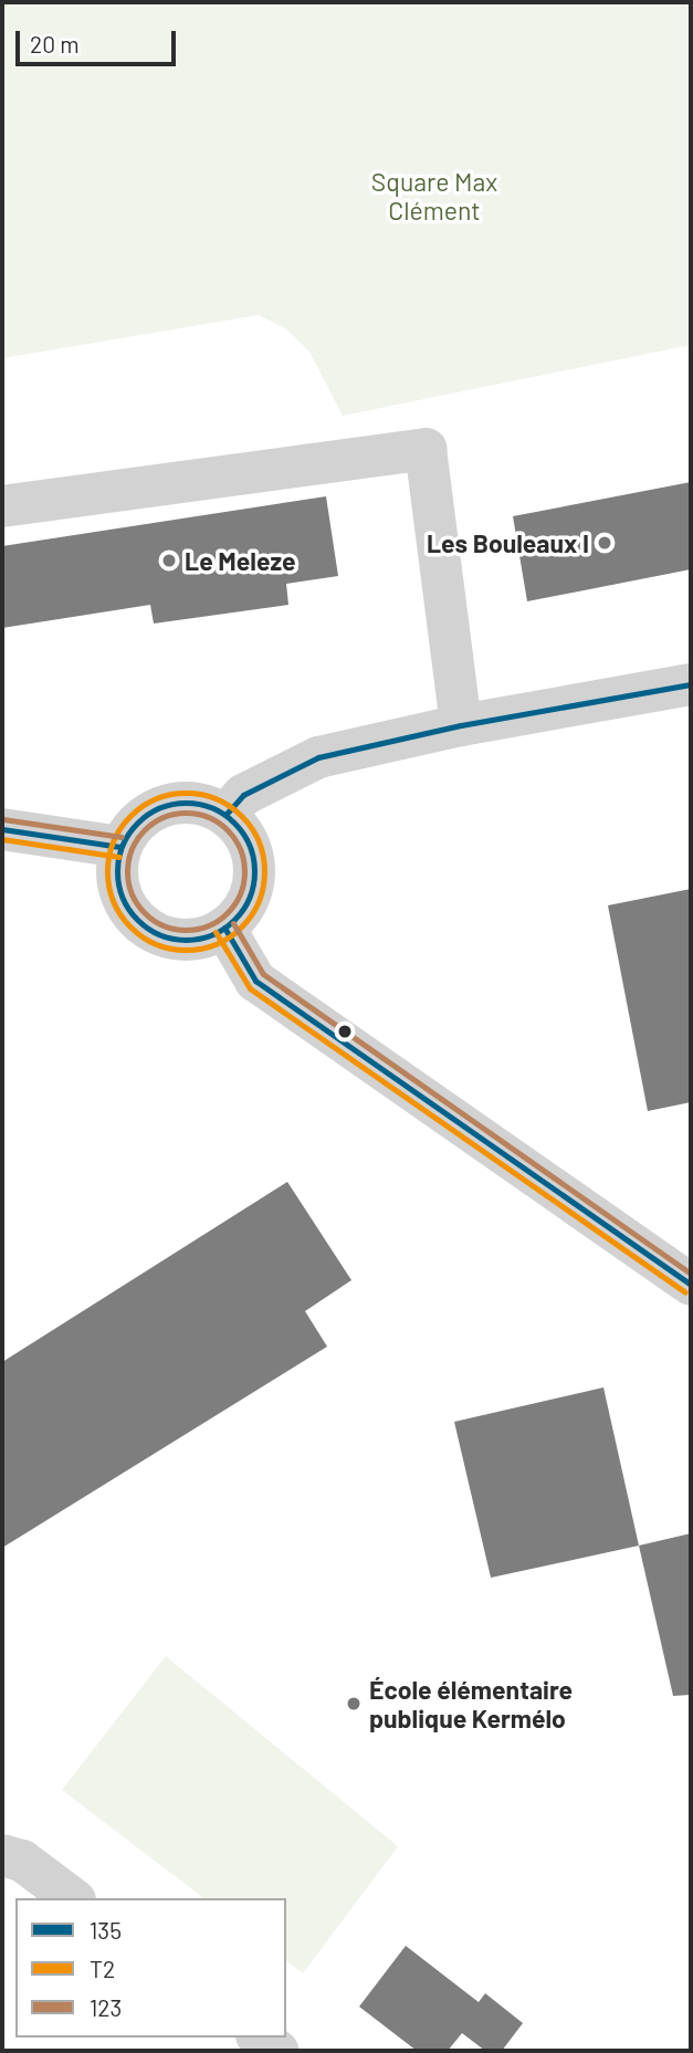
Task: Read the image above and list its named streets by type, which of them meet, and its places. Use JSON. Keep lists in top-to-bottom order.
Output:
{
  "parks": ["Square Max Clément"],
  "places": ["Les Bouleaux I", "Le Meleze", "École élémentaire publique Kermélo"],
  "lines": ["transit line 135", "transit line T2", "transit line 123"],
  "legend": ["135", "T2", "123"],
  "scale_bar": "20 m"
}
